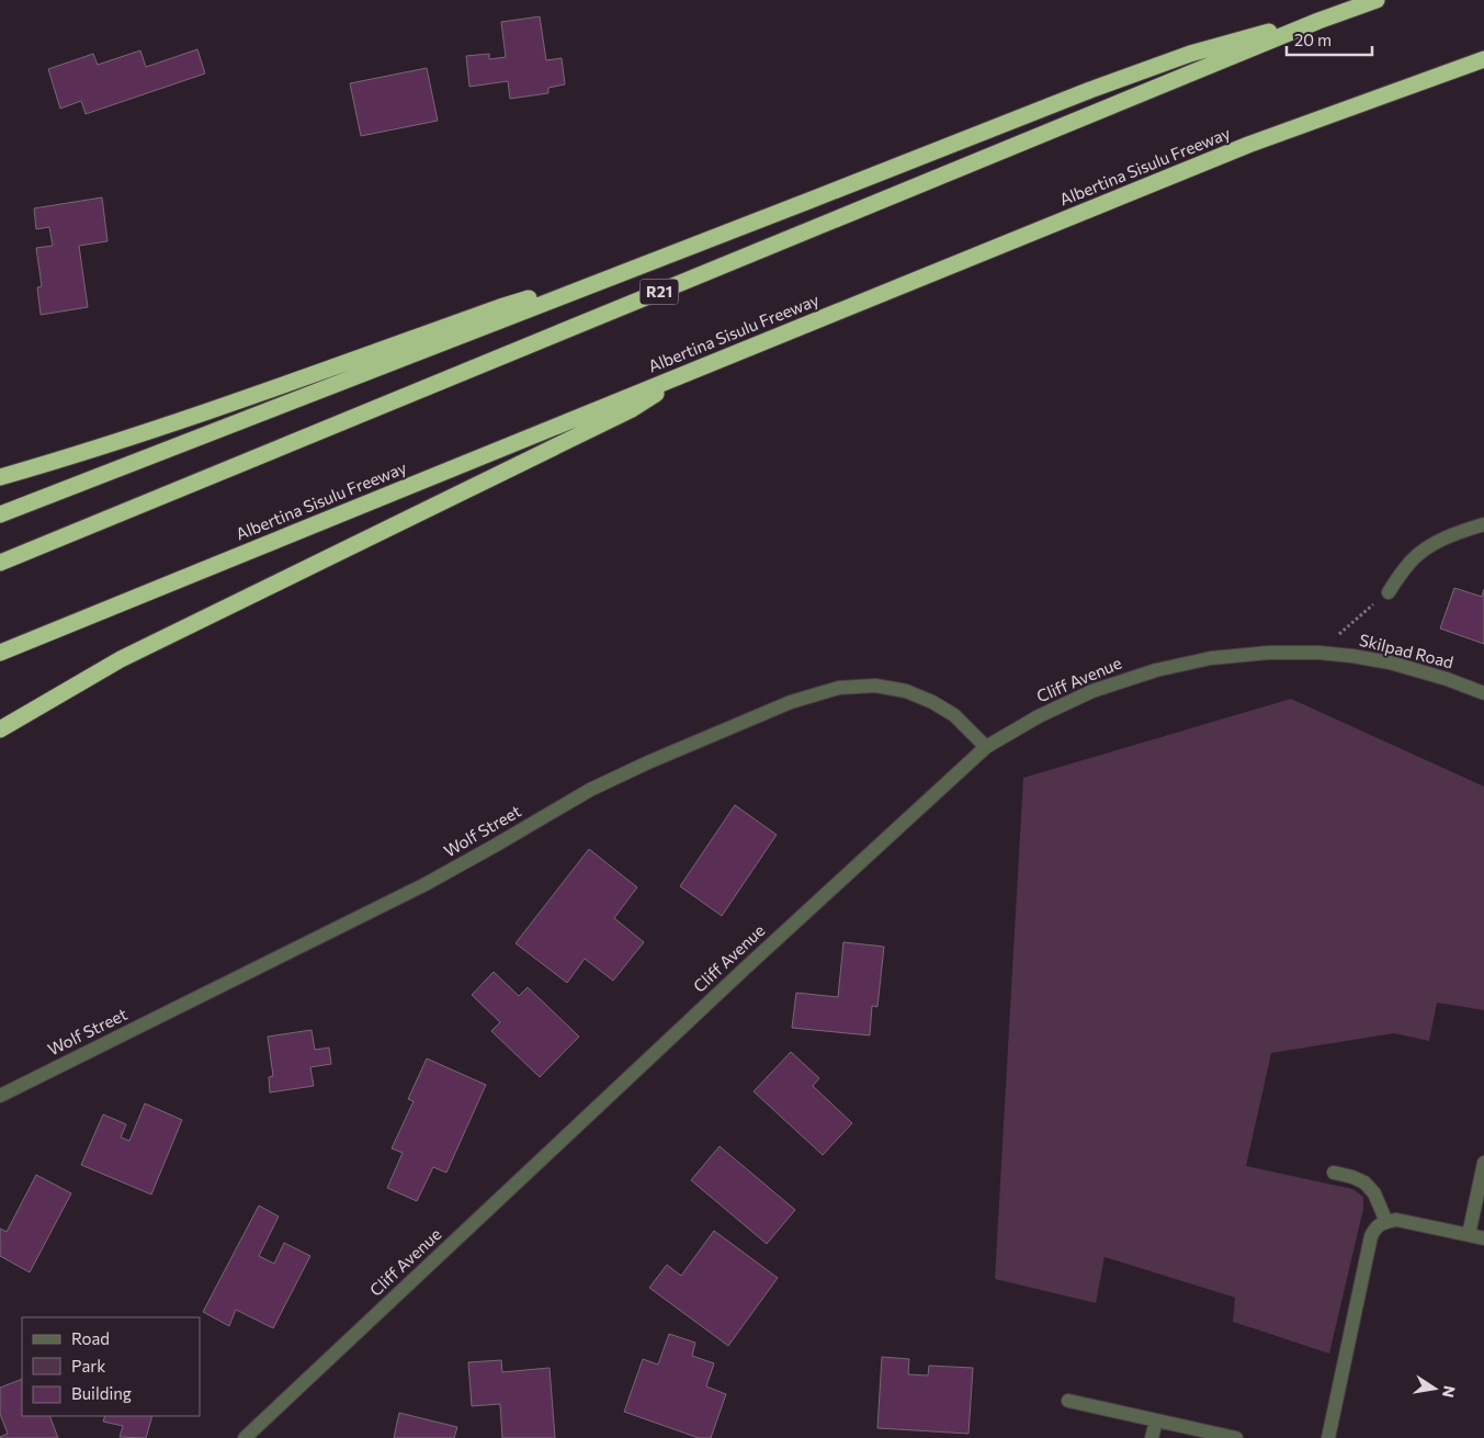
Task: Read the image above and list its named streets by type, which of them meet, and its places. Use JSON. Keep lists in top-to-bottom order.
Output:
{
  "streets": {
    "highway": ["Albertina Sisulu Freeway", "R21"],
    "street": ["Skilpad Road", "Cliff Avenue", "Wolf Street"]
  },
  "crossings": [
    ["Skilpad Road", "Cliff Avenue"],
    ["Cliff Avenue", "Wolf Street"]
  ],
  "legend": ["Road", "Park", "Building"],
  "scale_bar": "20 m",
  "north": "right"
}
